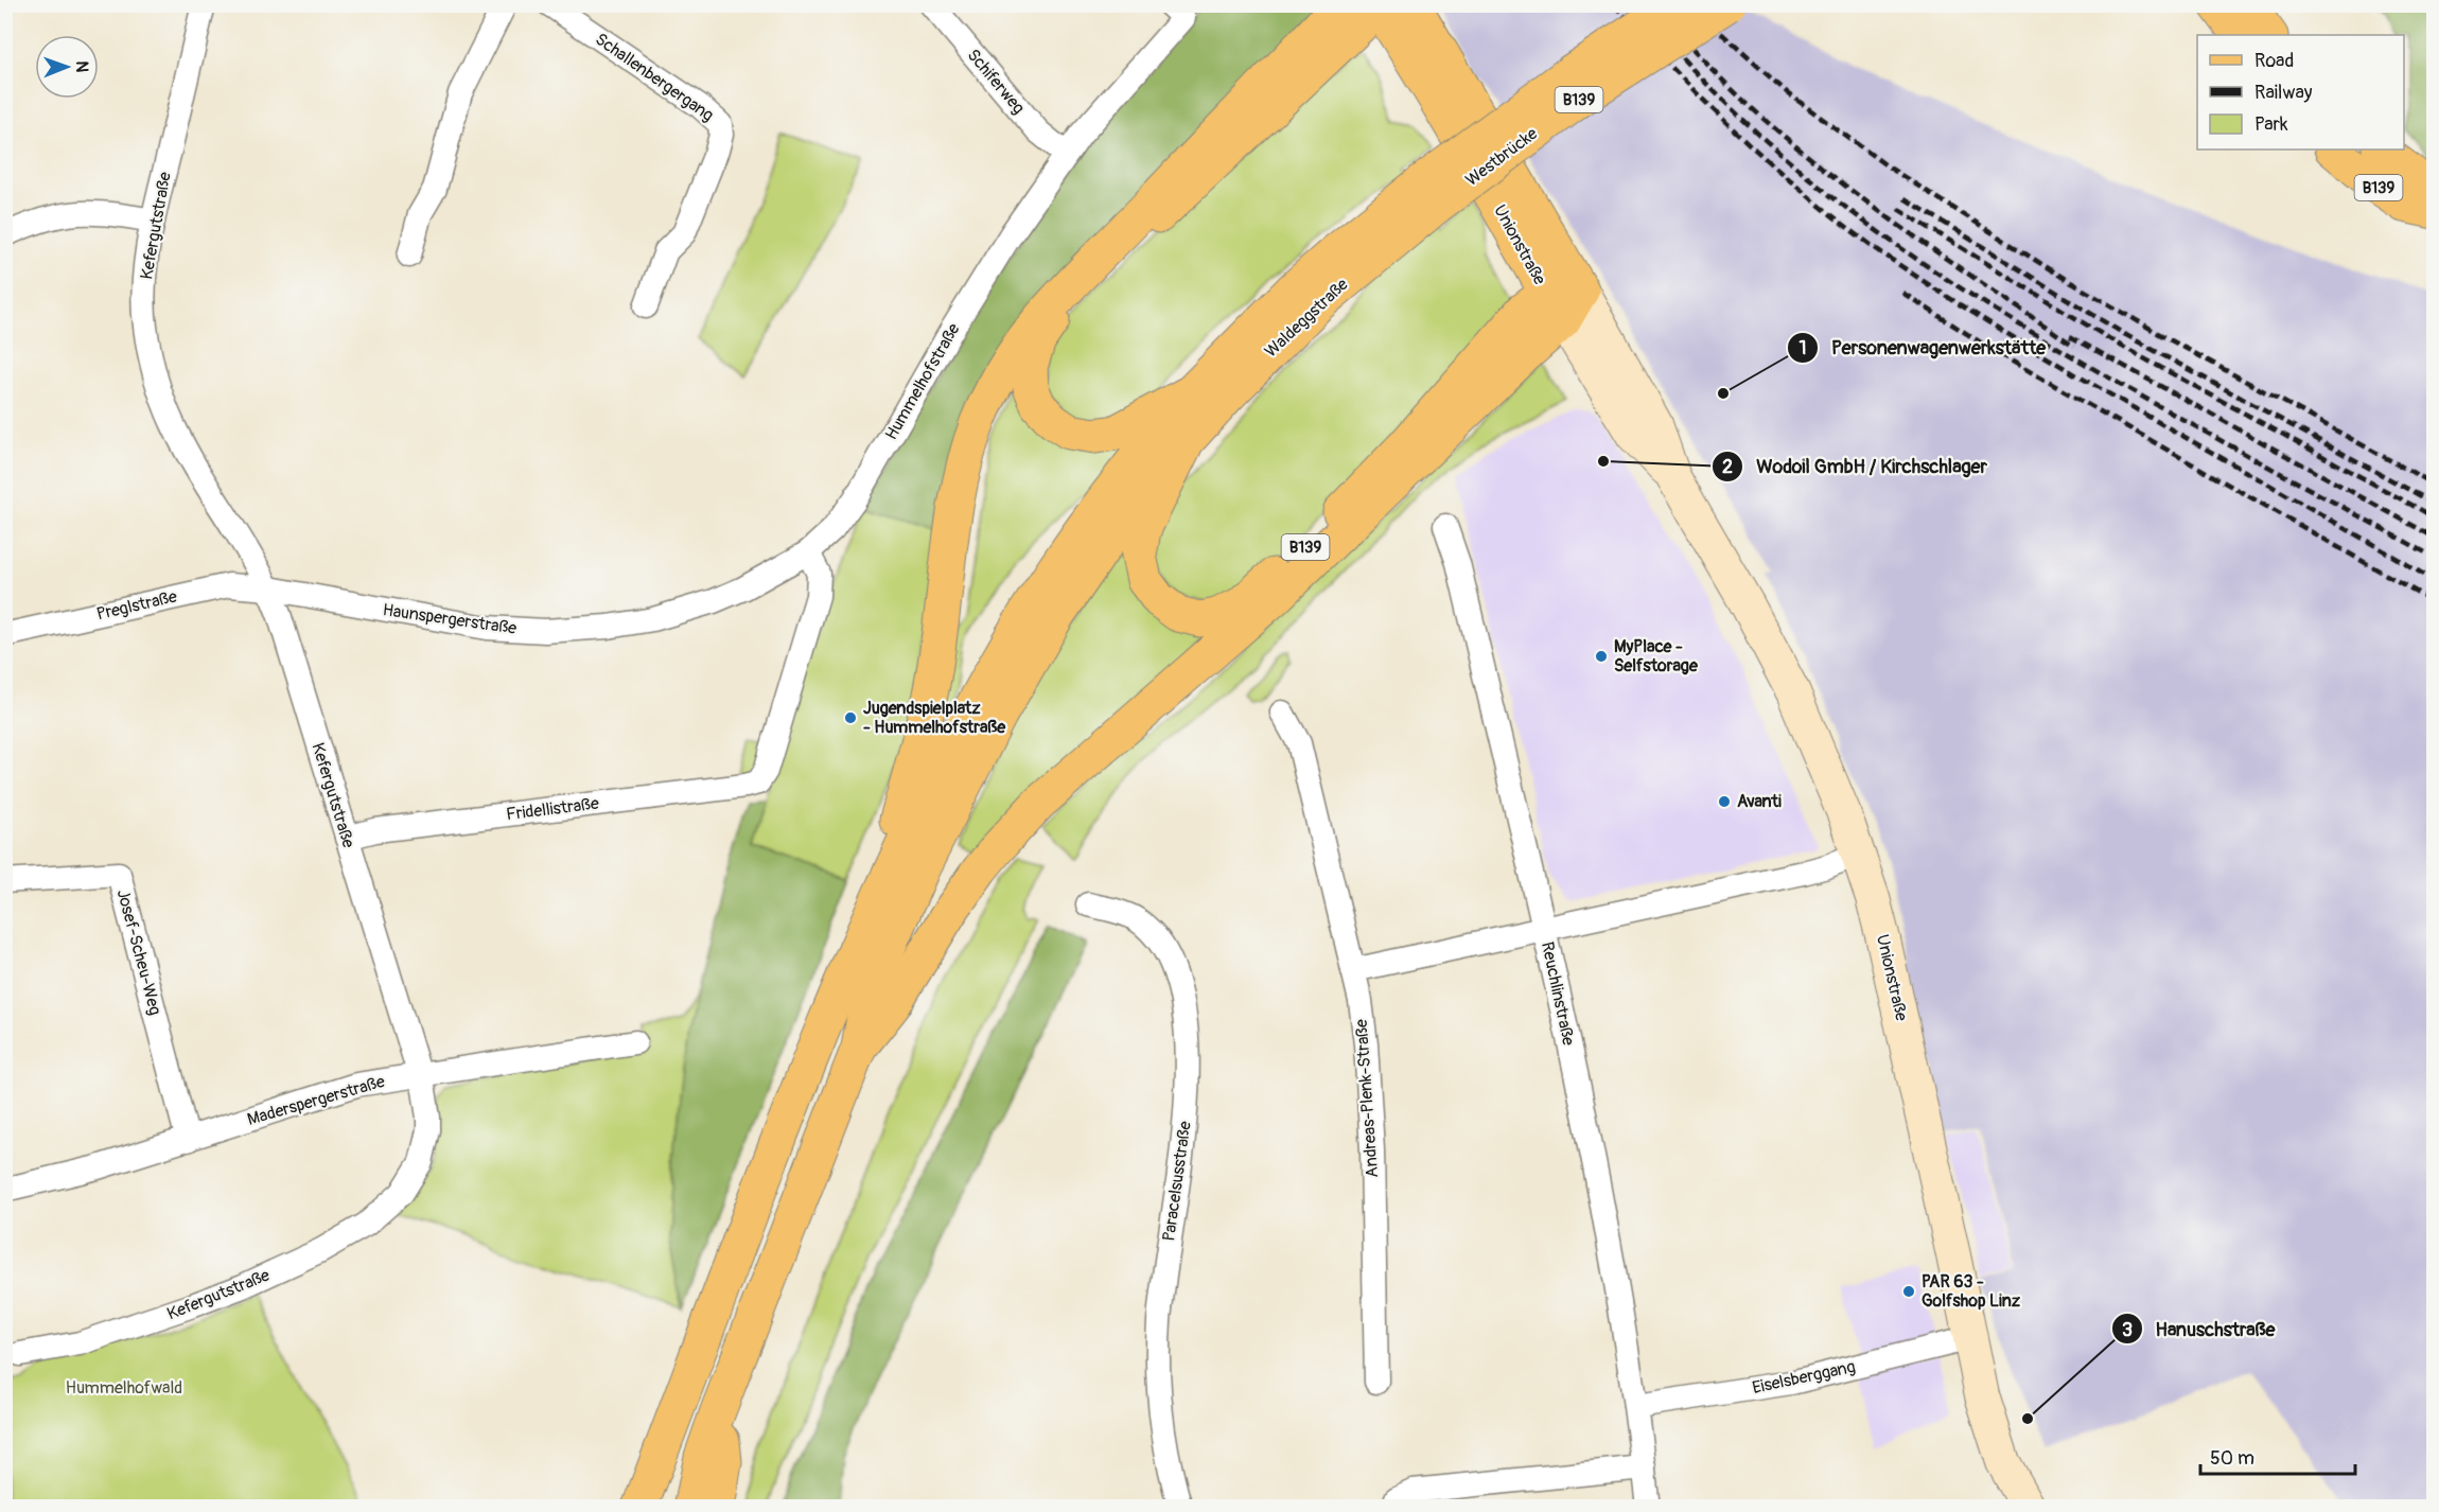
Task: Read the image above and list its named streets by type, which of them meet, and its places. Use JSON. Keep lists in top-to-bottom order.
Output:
{
  "streets": {
    "main road": [
      "B139",
      "Westbrücke",
      "Unionstraße",
      "Waldeggstraße"
    ],
    "street": [
      "Schallenbergergang",
      "Schiferweg",
      "Kefergutstraße",
      "Hummelhofstraße",
      "Preglstraße",
      "Haunspergerstraße",
      "Fridellistraße",
      "Josef-Scheu-Weg",
      "Reuchlinstraße",
      "Andreas-Plenk-Straße",
      "Maderspergerstraße",
      "Paracelsusstraße",
      "Eiselsberggang"
    ]
  },
  "crossings": [
    ["Schiferweg", "Hummelhofstraße"],
    ["B139", "Unionstraße"],
    ["B139", "Waldeggstraße"],
    ["Westbrücke", "Waldeggstraße"],
    ["Kefergutstraße", "Preglstraße"],
    ["Kefergutstraße", "Haunspergerstraße"],
    ["Kefergutstraße", "Fridellistraße"],
    ["Kefergutstraße", "Maderspergerstraße"],
    ["Unionstraße", "Eiselsberggang"],
    ["Hummelhofstraße", "Haunspergerstraße"],
    ["Hummelhofstraße", "Fridellistraße"],
    ["Preglstraße", "Haunspergerstraße"],
    ["Haunspergerstraße", "Fridellistraße"],
    ["Josef-Scheu-Weg", "Maderspergerstraße"],
    ["Reuchlinstraße", "Eiselsberggang"]
  ],
  "parks": ["Hummelhofwald"],
  "places": [
    "Personenwagenwerkstätte",
    "Wodoil GmbH / Kirchschlager",
    "MyPlace - Selfstorage",
    "Jugendspielplatz - Hummelhofstraße",
    "Avanti",
    "PAR 63 - Golfshop Linz",
    "Hanuschstraße"
  ],
  "legend": ["Road", "Railway", "Park"],
  "scale_bar": "50 m",
  "north": "right"
}
